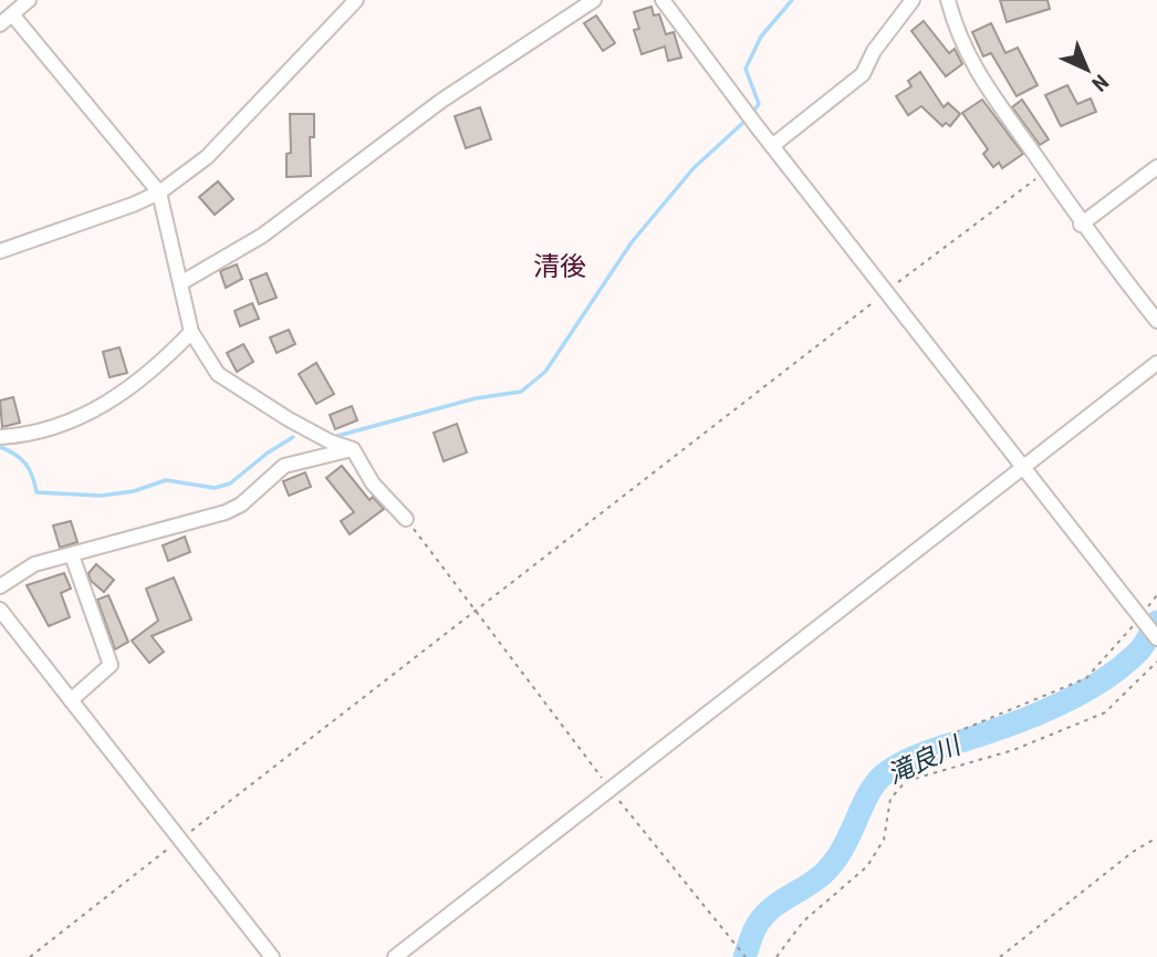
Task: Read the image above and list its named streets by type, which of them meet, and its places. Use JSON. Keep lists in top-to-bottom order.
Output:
{
  "districts": ["清後"],
  "water": ["滝良川"],
  "north": "bottom right"
}
